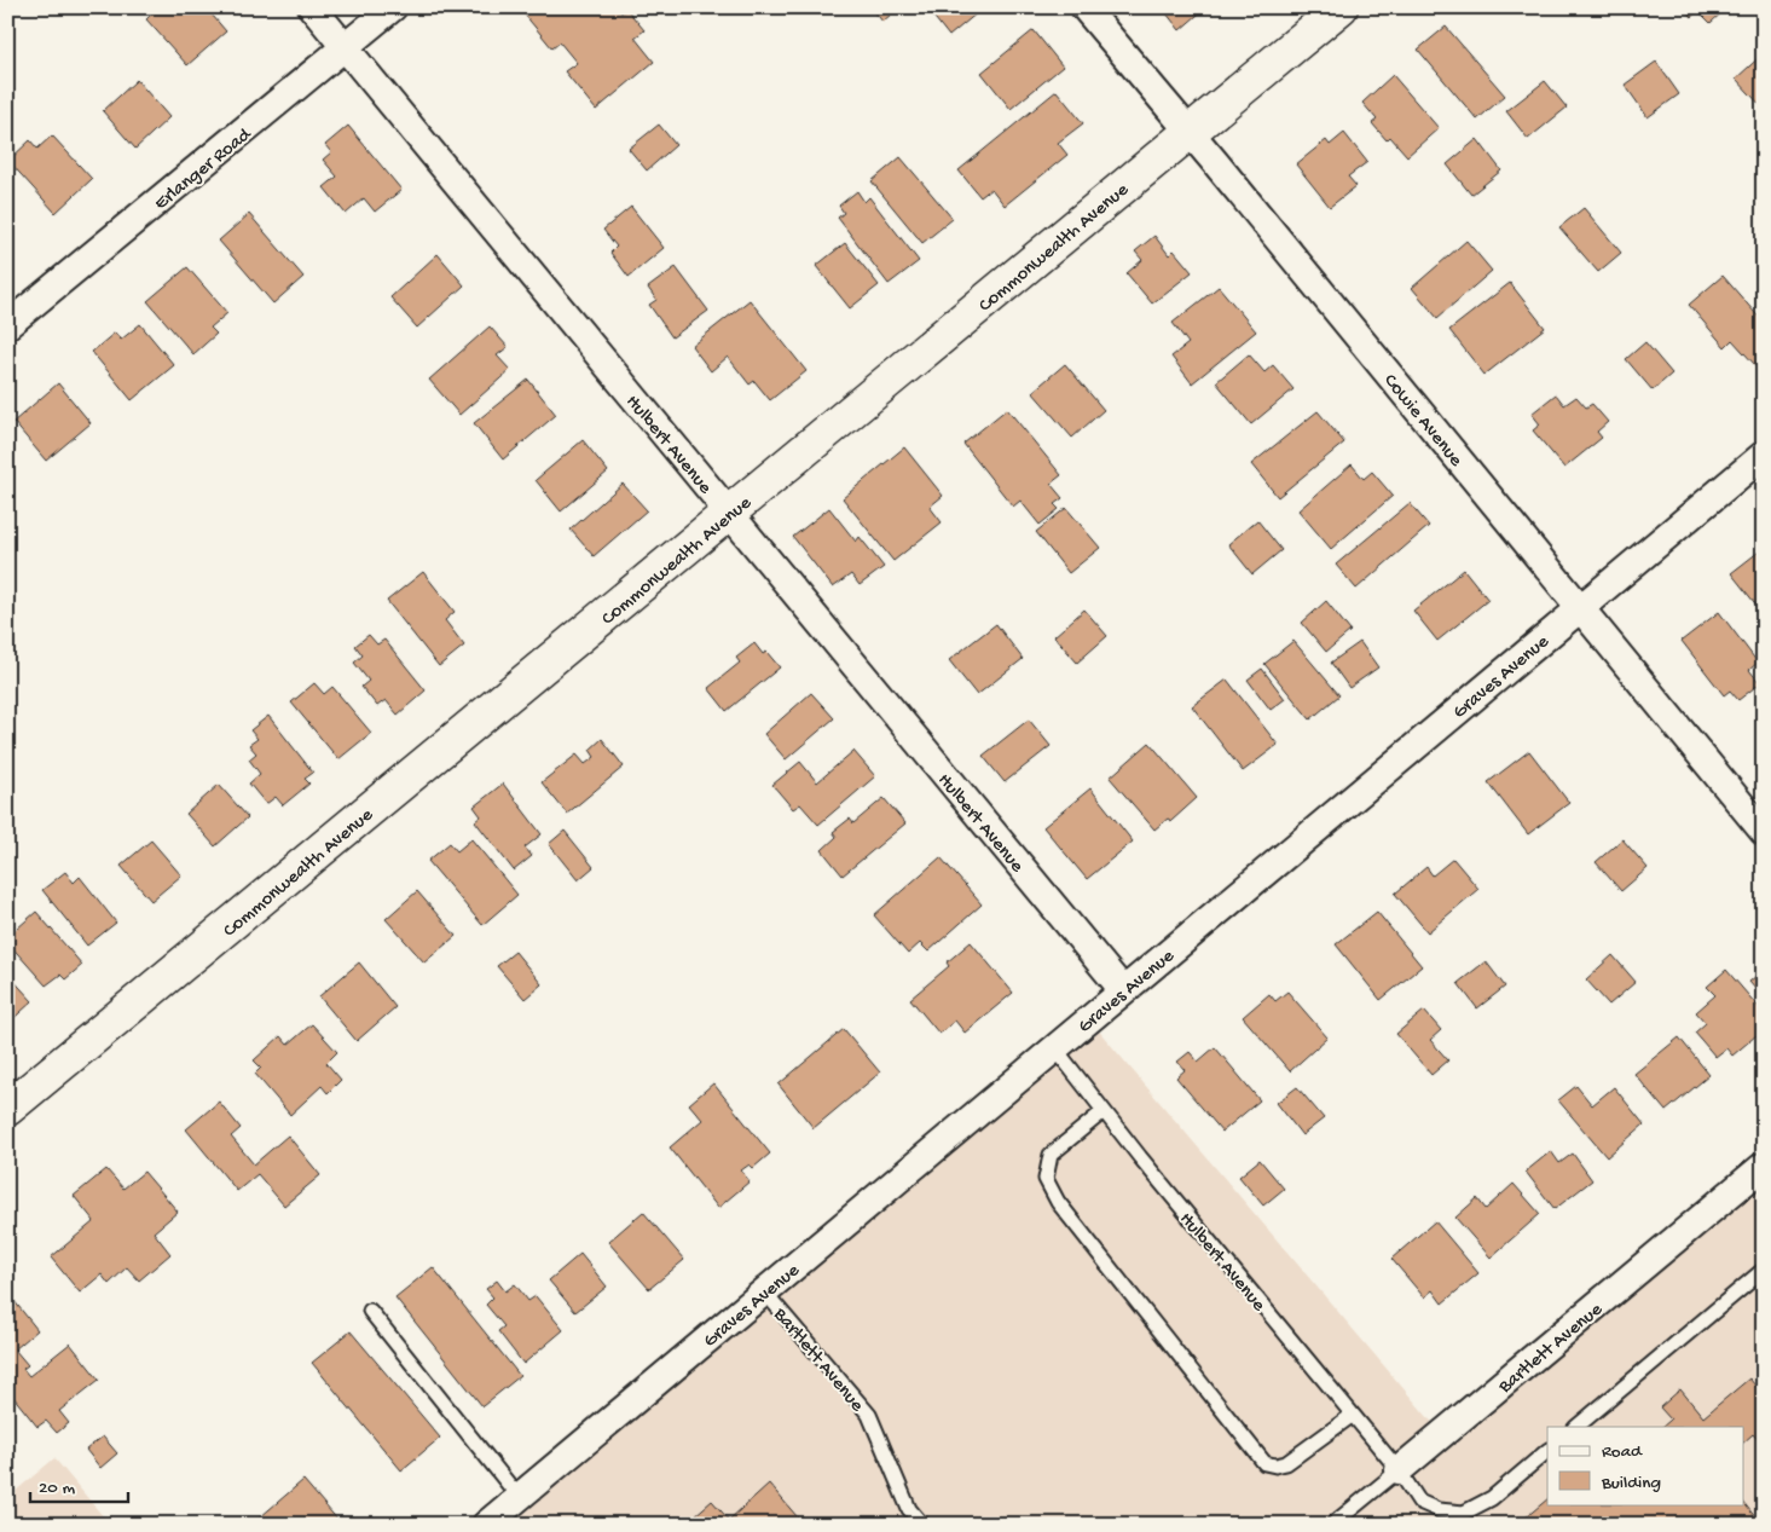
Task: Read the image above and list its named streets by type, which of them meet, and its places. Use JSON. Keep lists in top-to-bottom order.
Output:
{
  "streets": {
    "main road": ["Commonwealth Avenue"],
    "street": [
      "Erlanger Road",
      "Cowie Avenue",
      "Hulbert Avenue",
      "Graves Avenue",
      "Bartlett Avenue"
    ]
  },
  "crossings": [
    ["Erlanger Road", "Hulbert Avenue"],
    ["Commonwealth Avenue", "Cowie Avenue"],
    ["Commonwealth Avenue", "Hulbert Avenue"],
    ["Cowie Avenue", "Graves Avenue"],
    ["Hulbert Avenue", "Graves Avenue"],
    ["Hulbert Avenue", "Bartlett Avenue"],
    ["Graves Avenue", "Bartlett Avenue"]
  ],
  "legend": ["Road", "Building"],
  "scale_bar": "20 m"
}
